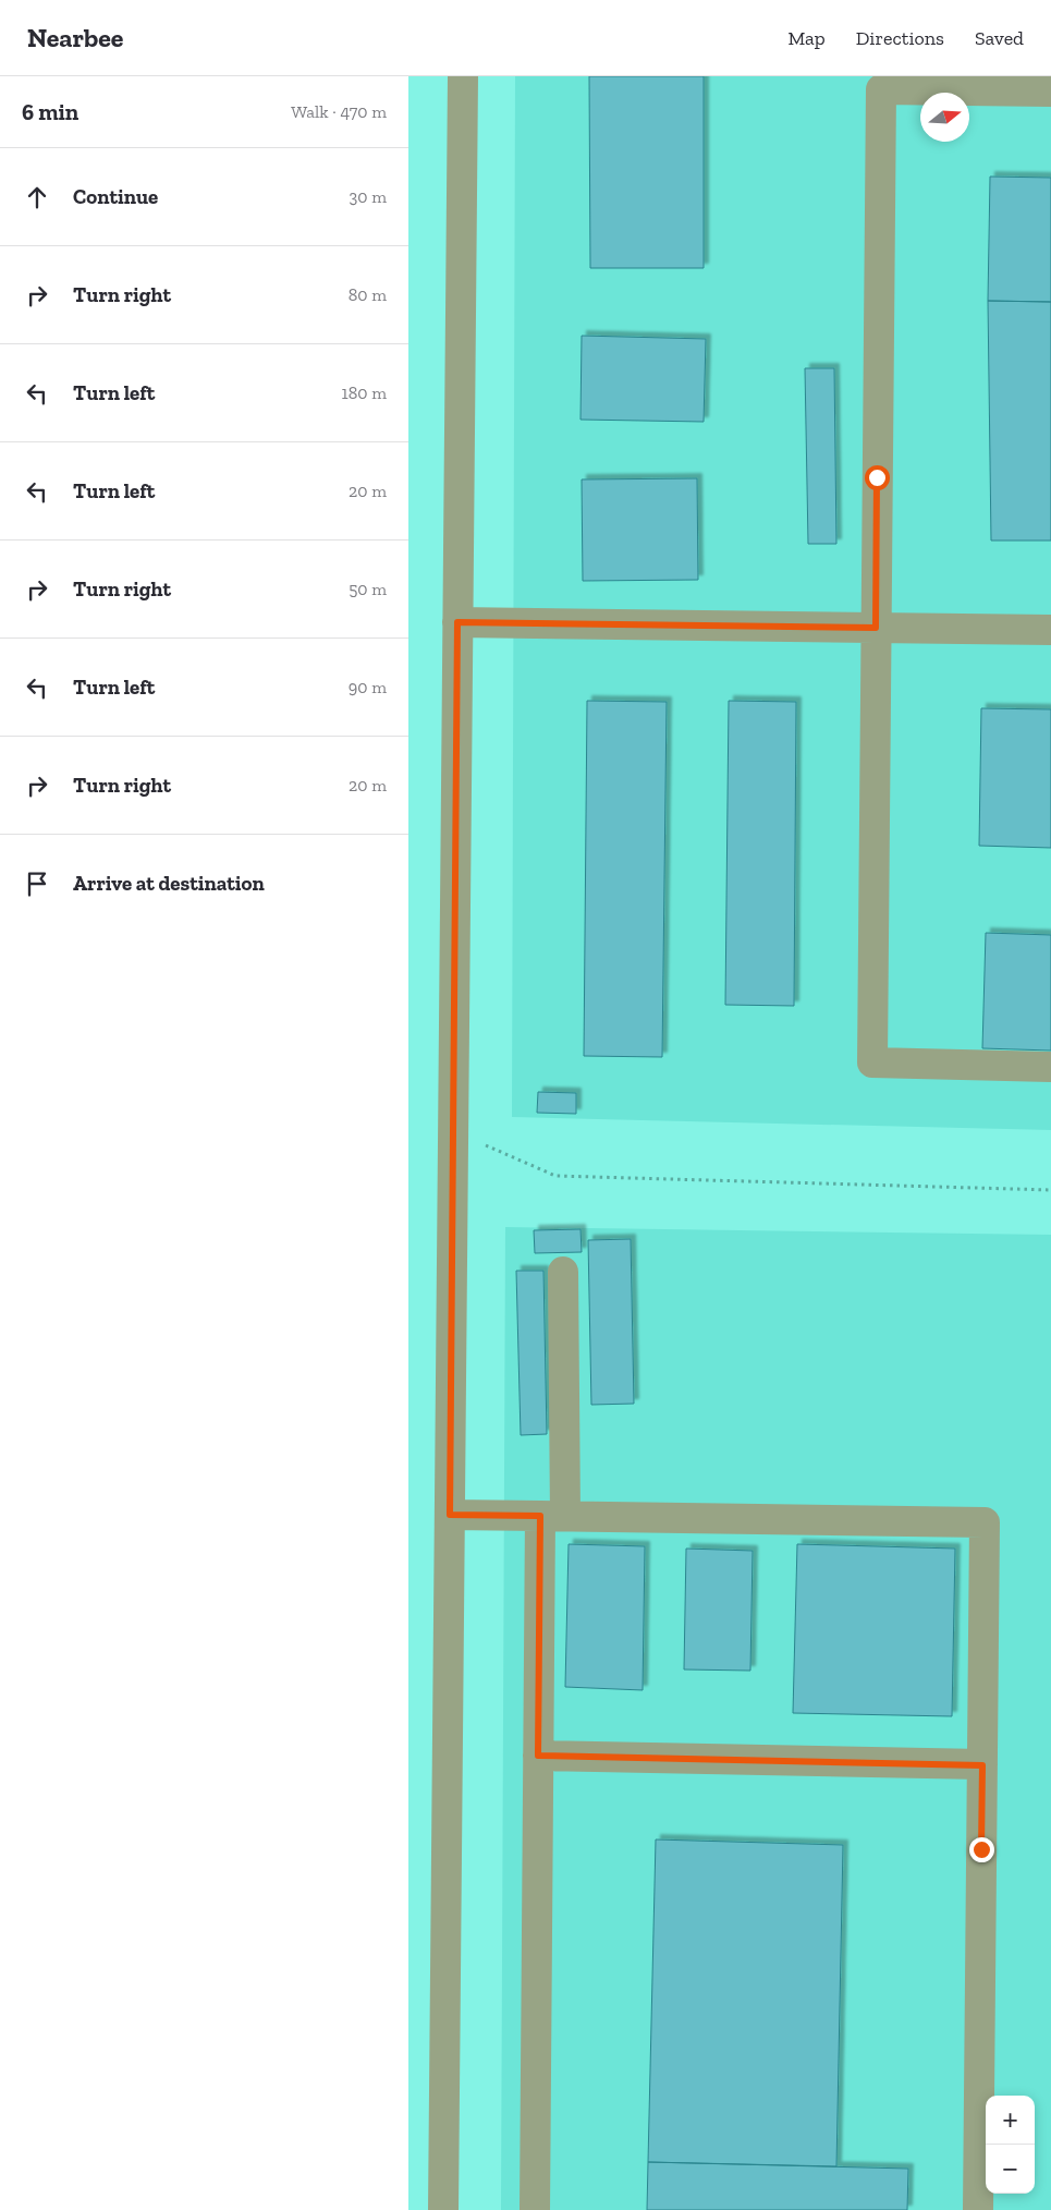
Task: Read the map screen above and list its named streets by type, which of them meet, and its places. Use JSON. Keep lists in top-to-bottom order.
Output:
{
  "north": "right",
  "page": {
    "header": "Nearbee",
    "nav": ["Map", "Directions", "Saved"],
    "heading": ["6 min", "Walk · 470 m"],
    "list": [
      ["Continue", "30 m"],
      ["Turn right", "80 m"],
      ["Turn left", "180 m"],
      ["Turn left", "20 m"],
      ["Turn right", "50 m"],
      ["Turn left", "90 m"],
      ["Turn right", "20 m"],
      "Arrive at destination"
    ],
    "map_buttons": ["+", "−"]
  }
}
